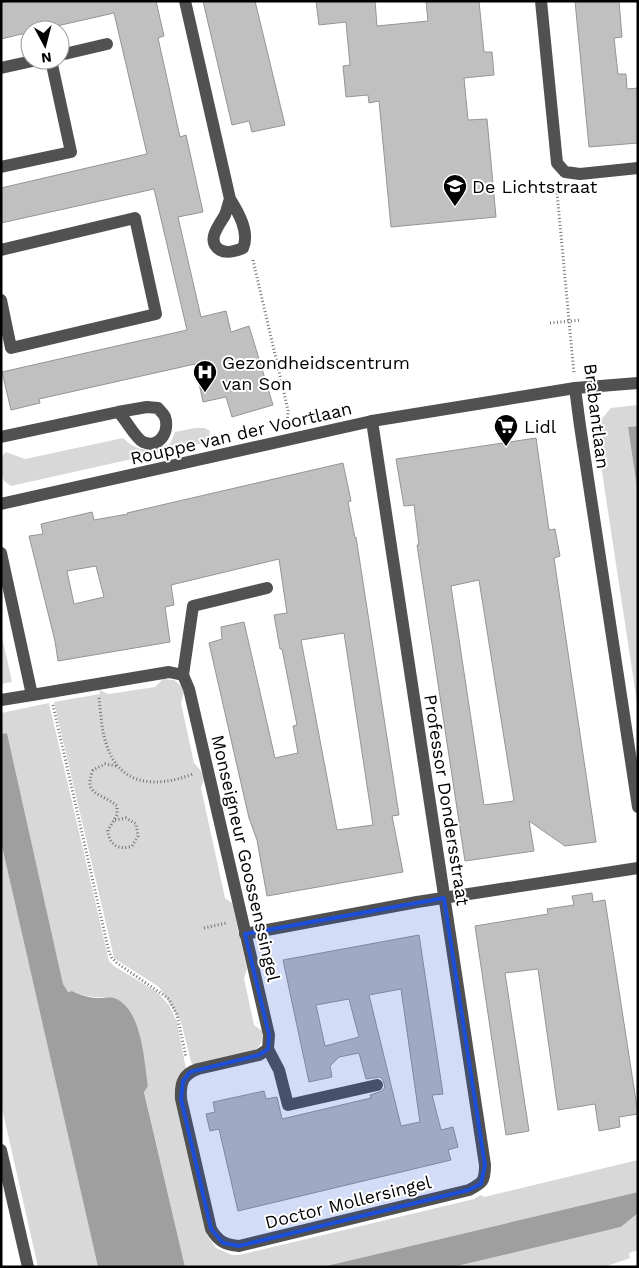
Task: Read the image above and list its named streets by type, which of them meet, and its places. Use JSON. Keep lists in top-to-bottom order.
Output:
{
  "streets": {
    "street": [
      "Brabantlaan",
      "Rouppe van der Voortlaan",
      "Professor Dondersstraat",
      "Monseigneur Goossenssingel",
      "Doctor Mollersingel"
    ]
  },
  "crossings": [
    ["Brabantlaan", "Rouppe van der Voortlaan"],
    ["Rouppe van der Voortlaan", "Professor Dondersstraat"],
    ["Professor Dondersstraat", "Doctor Mollersingel"]
  ],
  "places": {
    "school or university": ["De Lichtstraat"],
    "hospital": ["Gezondheidscentrum van Son"],
    "supermarket": ["Lidl"]
  },
  "north": "bottom"
}
